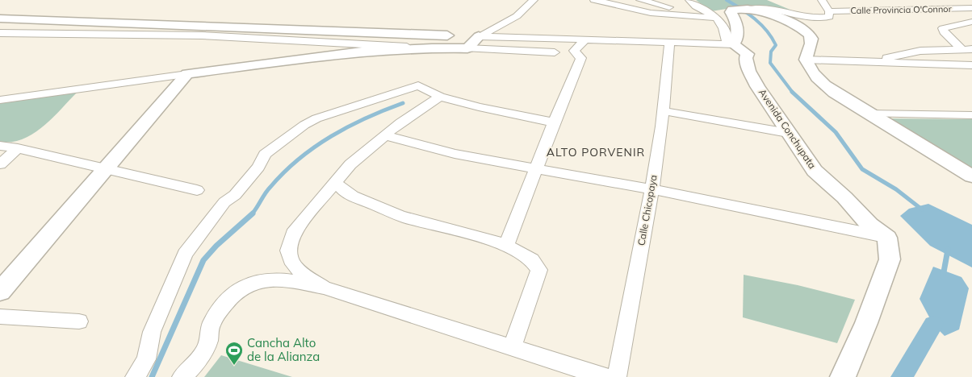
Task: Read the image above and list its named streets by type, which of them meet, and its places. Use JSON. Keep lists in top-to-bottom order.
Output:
{
  "streets": {
    "street": ["Calle Provincia O'Connor", "Avenida Conchupata", "Calle Chicopaya"]
  },
  "districts": ["ALTO PORVENIR"],
  "places": {
    "sports": ["Cancha Alto de la Alianza"]
  }
}
